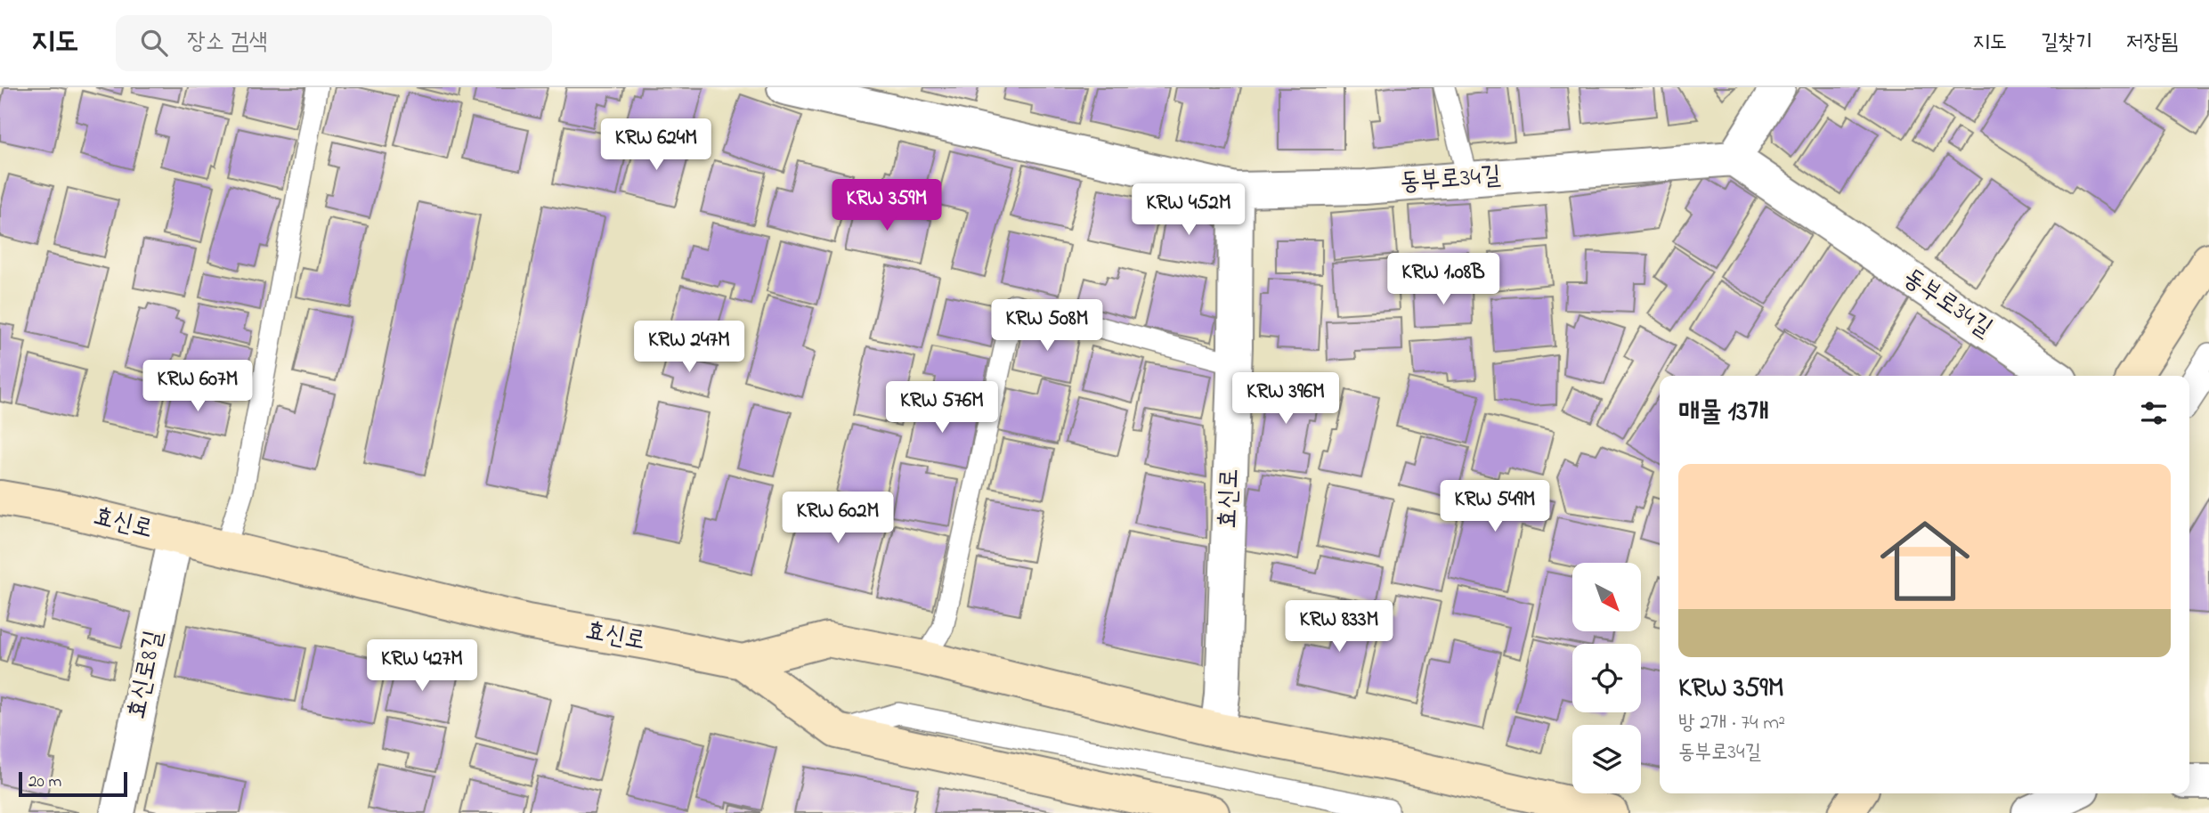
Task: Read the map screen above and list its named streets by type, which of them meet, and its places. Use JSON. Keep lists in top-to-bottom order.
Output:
{
  "streets": {
    "main road": ["효신로"],
    "street": ["동부로34길", "효신로8길"]
  },
  "crossings": [
    ["동부로34길", "효신로"],
    ["효신로", "효신로8길"]
  ],
  "scale_bar": "20 m",
  "north": "bottom right",
  "page": {
    "header": "지도",
    "search": "장소 검색",
    "nav": ["지도", "길찾기", "저장됨"],
    "price": [
      "KRW 624M",
      "KRW 359M",
      "KRW 452M",
      "KRW 1.08B",
      "KRW 508M",
      "KRW 247M",
      "KRW 607M",
      "KRW 396M",
      "KRW 576M",
      "KRW 549M",
      "KRW 602M",
      "KRW 833M",
      "KRW 427M"
    ],
    "heading": "매물 13개",
    "list": [
      {
        "name": "KRW 359M",
        "note": "방 2개 · 74 m² · 동부로34길"
      }
    ],
    "scale": "20 m"
  }
}
